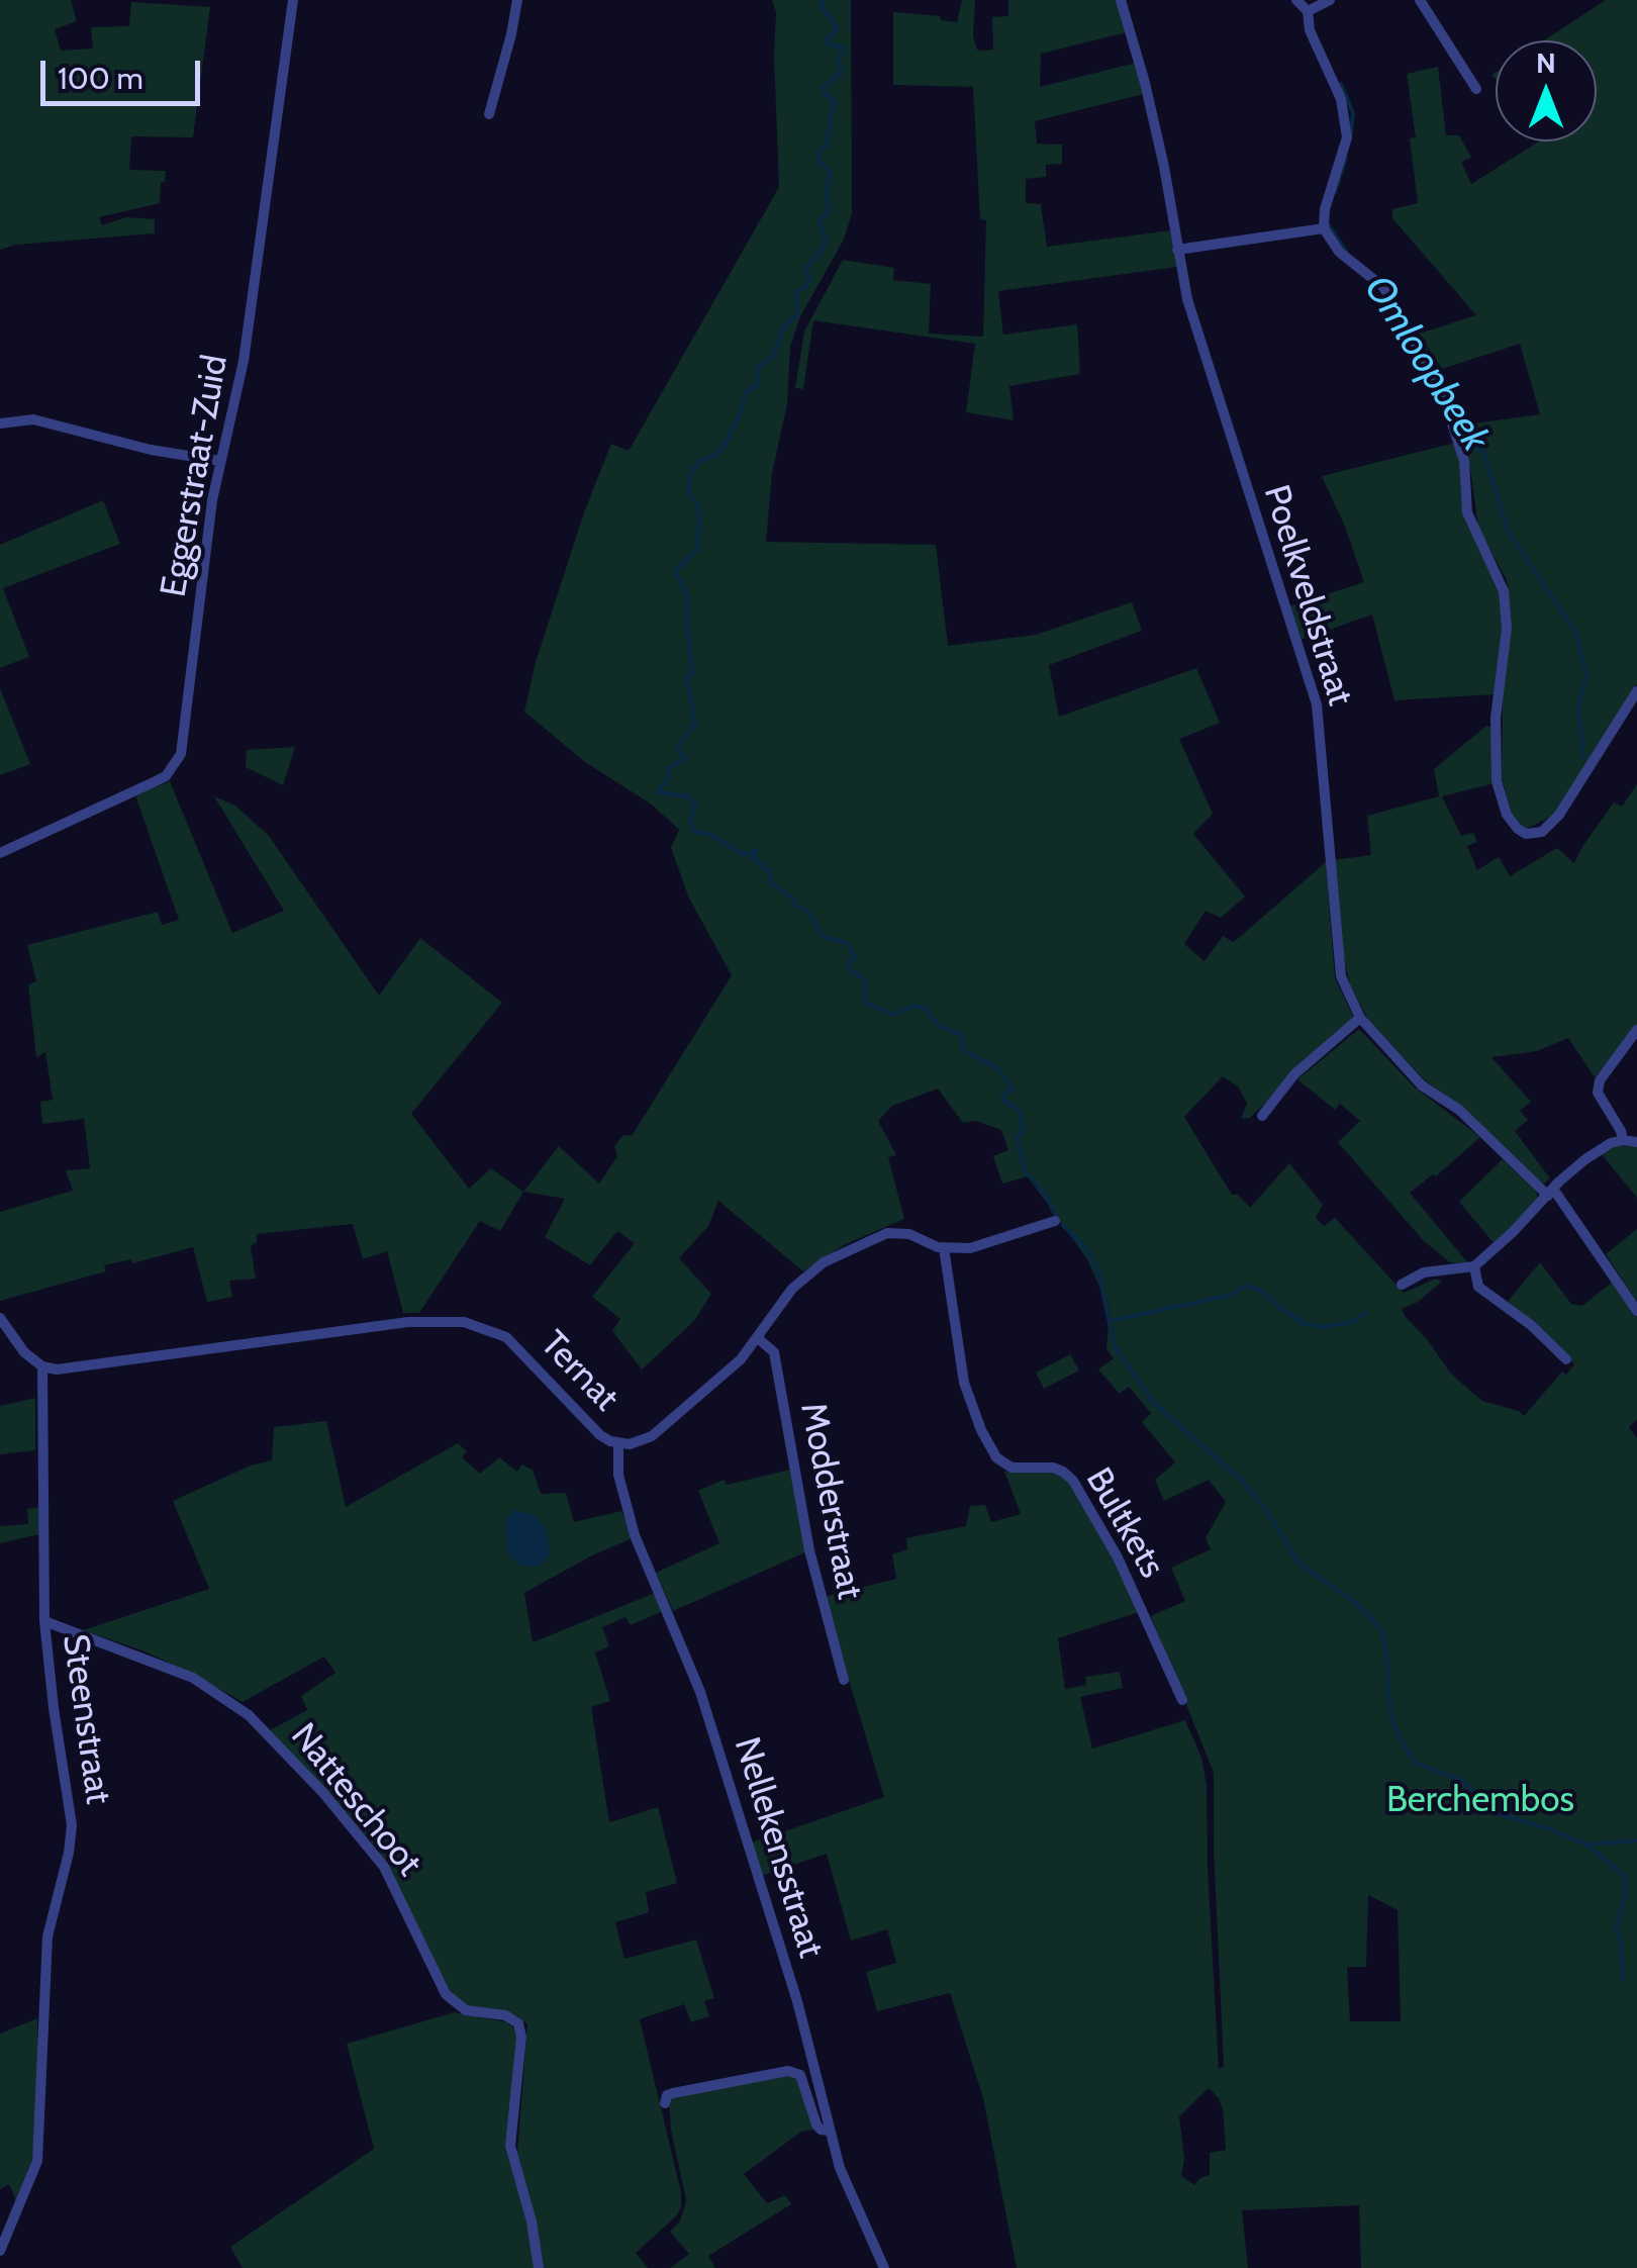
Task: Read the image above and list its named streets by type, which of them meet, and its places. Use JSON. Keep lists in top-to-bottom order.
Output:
{
  "streets": {
    "street": [
      "Eggerstraat-Zuid",
      "Poelkveldstraat",
      "Ternat",
      "Modderstraat",
      "Bultkets",
      "Steenstraat",
      "Natteschoot",
      "Nellekensstraat"
    ]
  },
  "crossings": [
    ["Ternat", "Modderstraat"],
    ["Ternat", "Bultkets"],
    ["Ternat", "Steenstraat"],
    ["Ternat", "Nellekensstraat"],
    ["Steenstraat", "Natteschoot"]
  ],
  "water": ["Omloopbeek"],
  "parks": ["Berchembos"],
  "scale_bar": "100 m",
  "north": "top"
}
